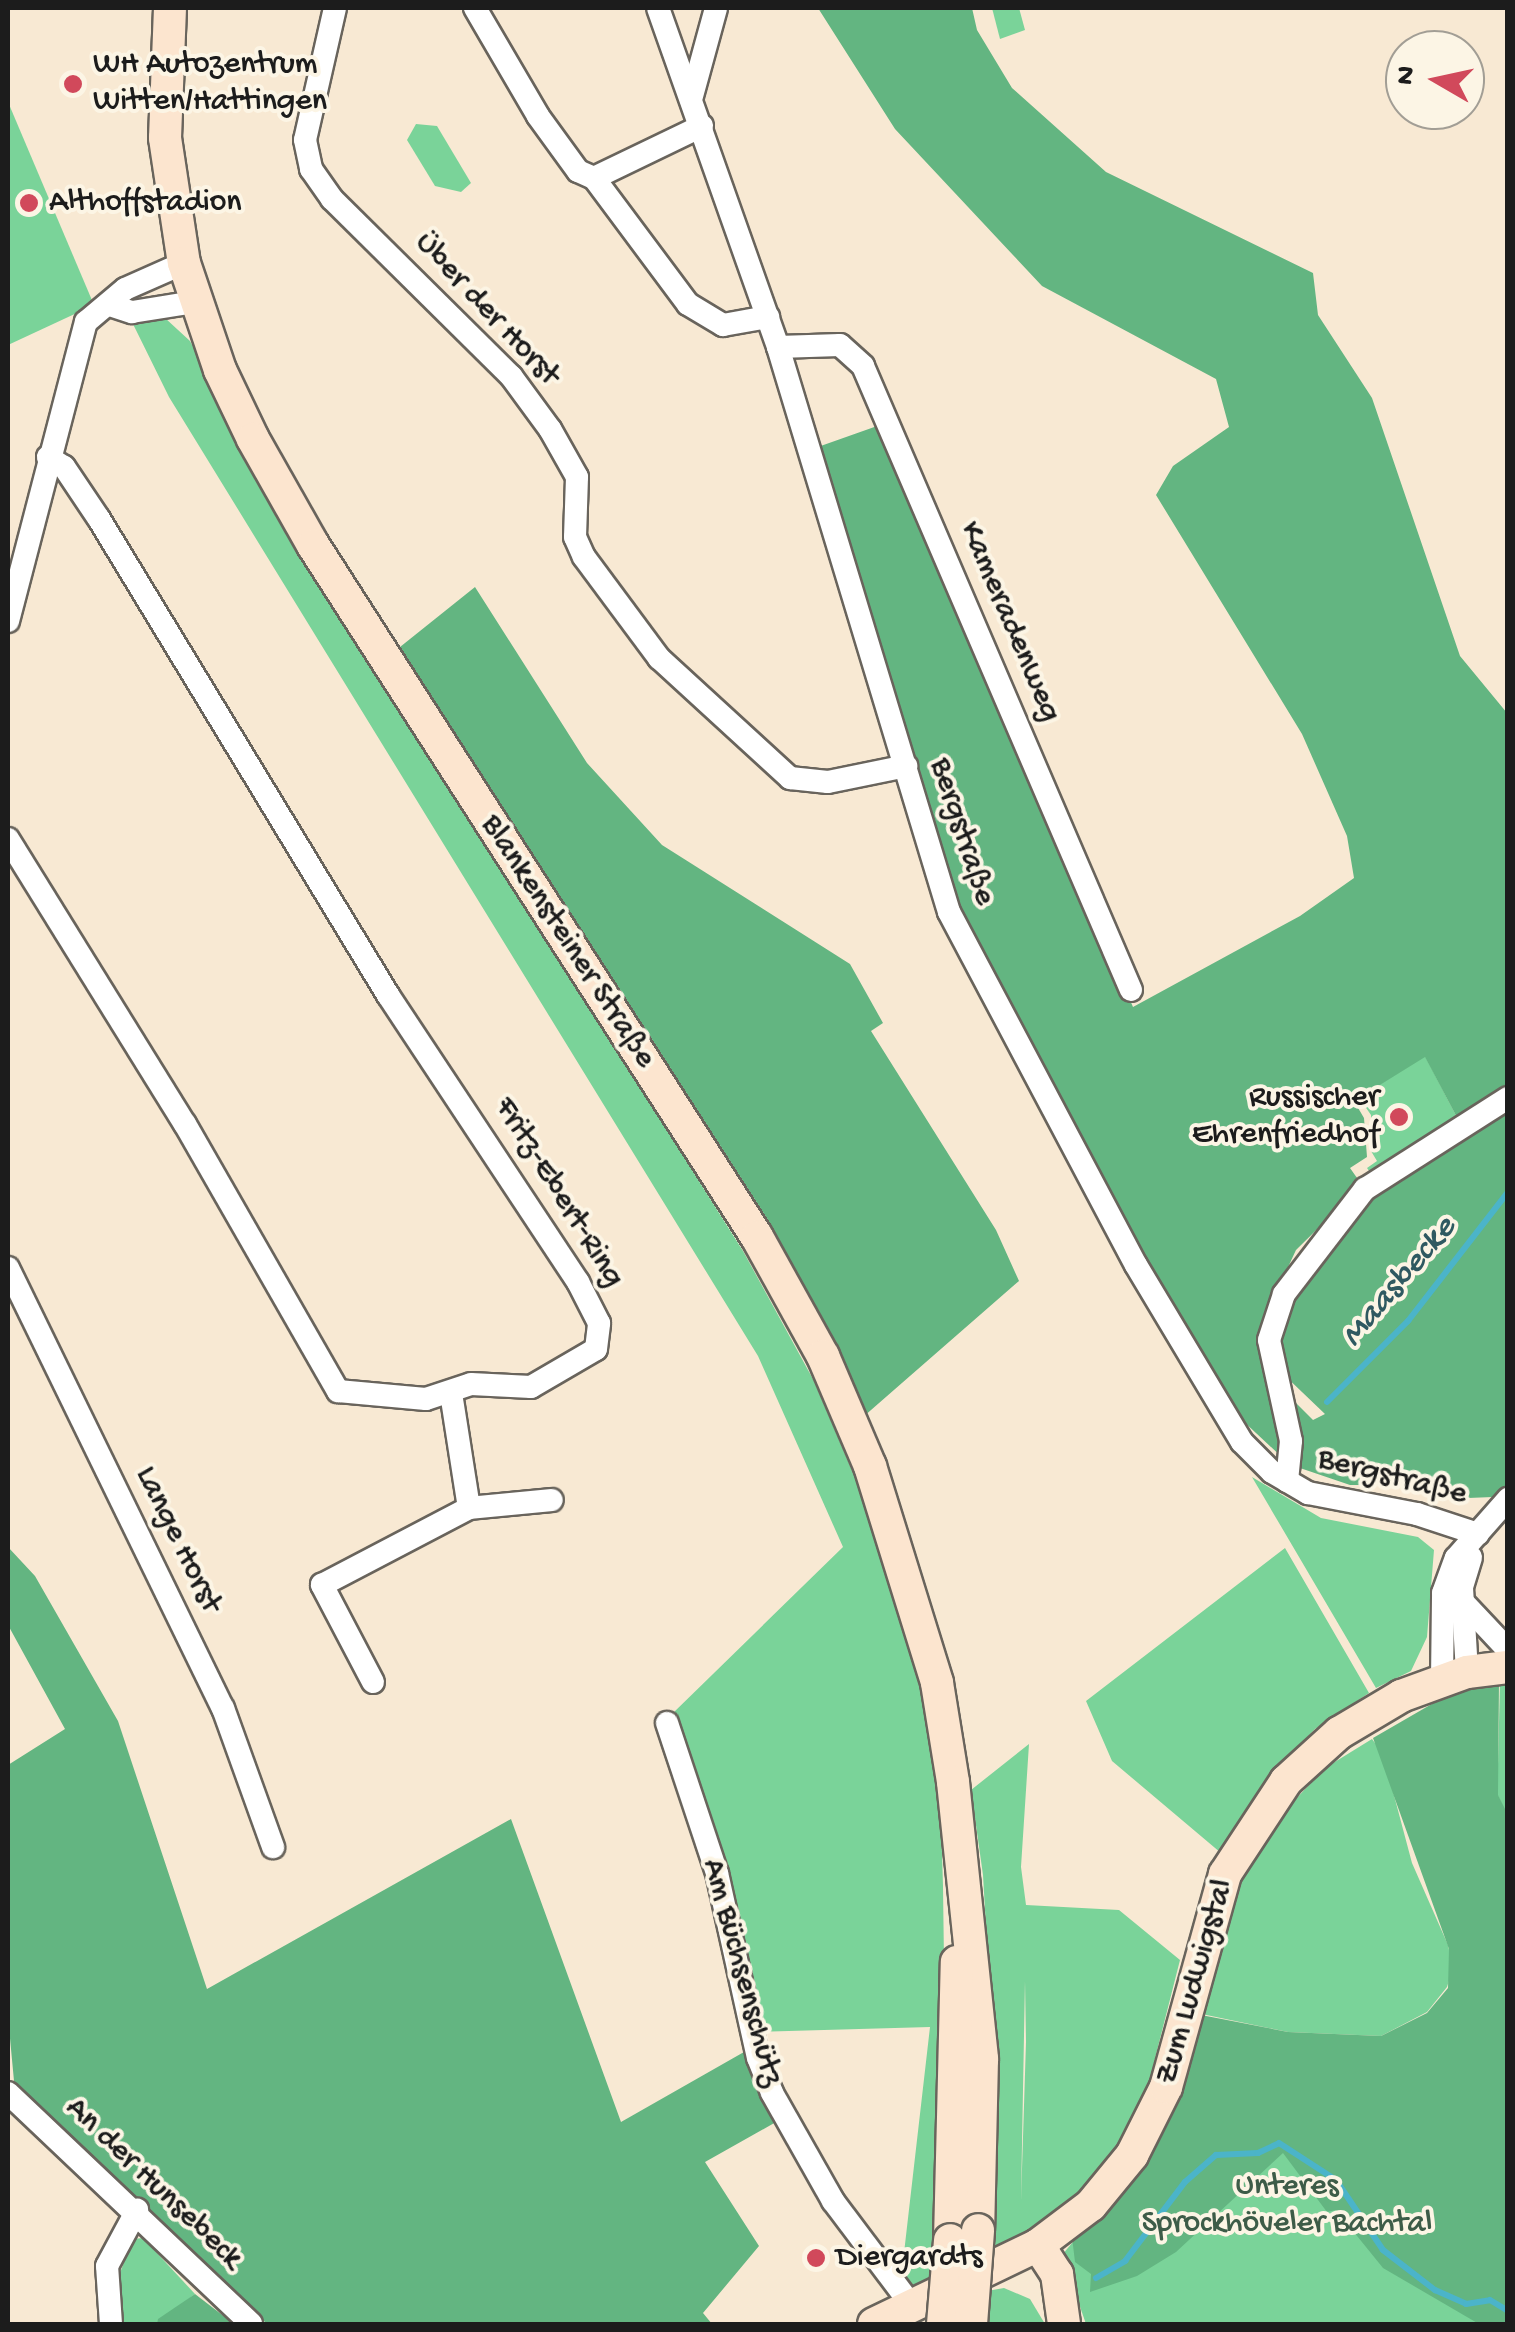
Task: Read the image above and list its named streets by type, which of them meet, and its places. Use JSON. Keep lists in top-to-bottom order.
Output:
{
  "streets": {
    "main road": ["Blankensteiner Straße", "Zum Ludwigstal"],
    "street": [
      "Über der Horst",
      "Kameradenweg",
      "Bergstraße",
      "Fritz-Ebert-Ring",
      "Lange Horst",
      "Am Büchsenschütz",
      "An der Hunsebeck"
    ]
  },
  "crossings": [
    ["Über der Horst", "Bergstraße"],
    ["Kameradenweg", "Bergstraße"],
    ["Am Büchsenschütz", "Zum Ludwigstal"]
  ],
  "water": ["Maasbecke"],
  "parks": ["Unteres Sprockhöveler Bachtal"],
  "places": [
    "WH Autozentrum Witten/Hattingen",
    "Althoffstadion",
    "Russischer Ehrenfriedhof",
    "Diergardts"
  ],
  "north": "left"
}
